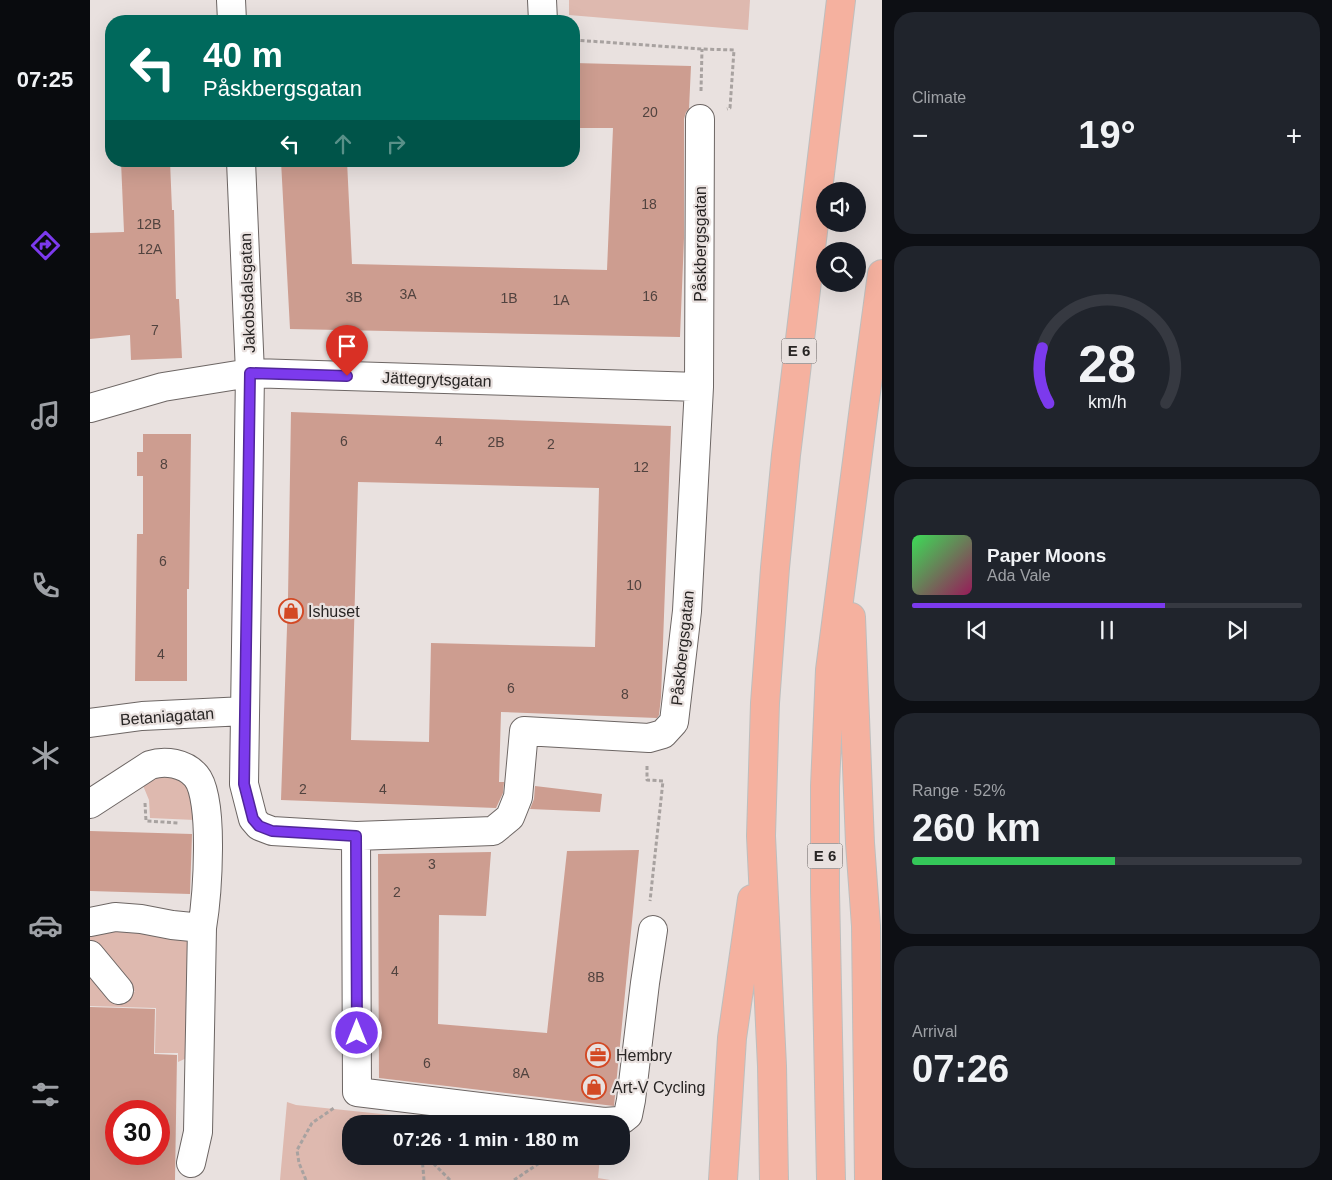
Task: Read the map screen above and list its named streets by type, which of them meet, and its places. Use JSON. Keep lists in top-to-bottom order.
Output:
{
  "streets": {
    "highway": ["E 6"],
    "street": [
      "Påskbergsgatan",
      "Jakobsdalsgatan",
      "Jättegrytsgatan",
      "Betaniagatan"
    ]
  },
  "crossings": [
    ["Påskbergsgatan", "Jättegrytsgatan"],
    ["Jakobsdalsgatan", "Jättegrytsgatan"],
    ["Jakobsdalsgatan", "Betaniagatan"]
  ],
  "places": {
    "shop": ["Ishuset", "Art-V Cycling"],
    "office": ["Hembry"]
  },
  "house_numbers": [
    "20",
    "18",
    "12B",
    "12A",
    "3A",
    "16",
    "3B",
    "1B",
    "1A",
    "7",
    "6",
    "4",
    "2B",
    "2",
    "8",
    "12",
    "6",
    "10",
    "4",
    "6",
    "8",
    "2",
    "4",
    "3",
    "2",
    "4",
    "8B",
    "6",
    "8A"
  ],
  "page": {
    "tabs": "07:25",
    "tile": [
      "Climate",
      ["Range · 52%", "260 km"],
      ["Arrival", "07:26"]
    ],
    "turn": ["40 m", "Påskbergsgatan"],
    "heat": ["−", "19°", "+"],
    "song": ["Paper Moons", "Ada Vale"],
    "limit": "30",
    "trip": "07:26 · 1 min · 180 m",
    "gauge": ["28", "km/h"]
  }
}
